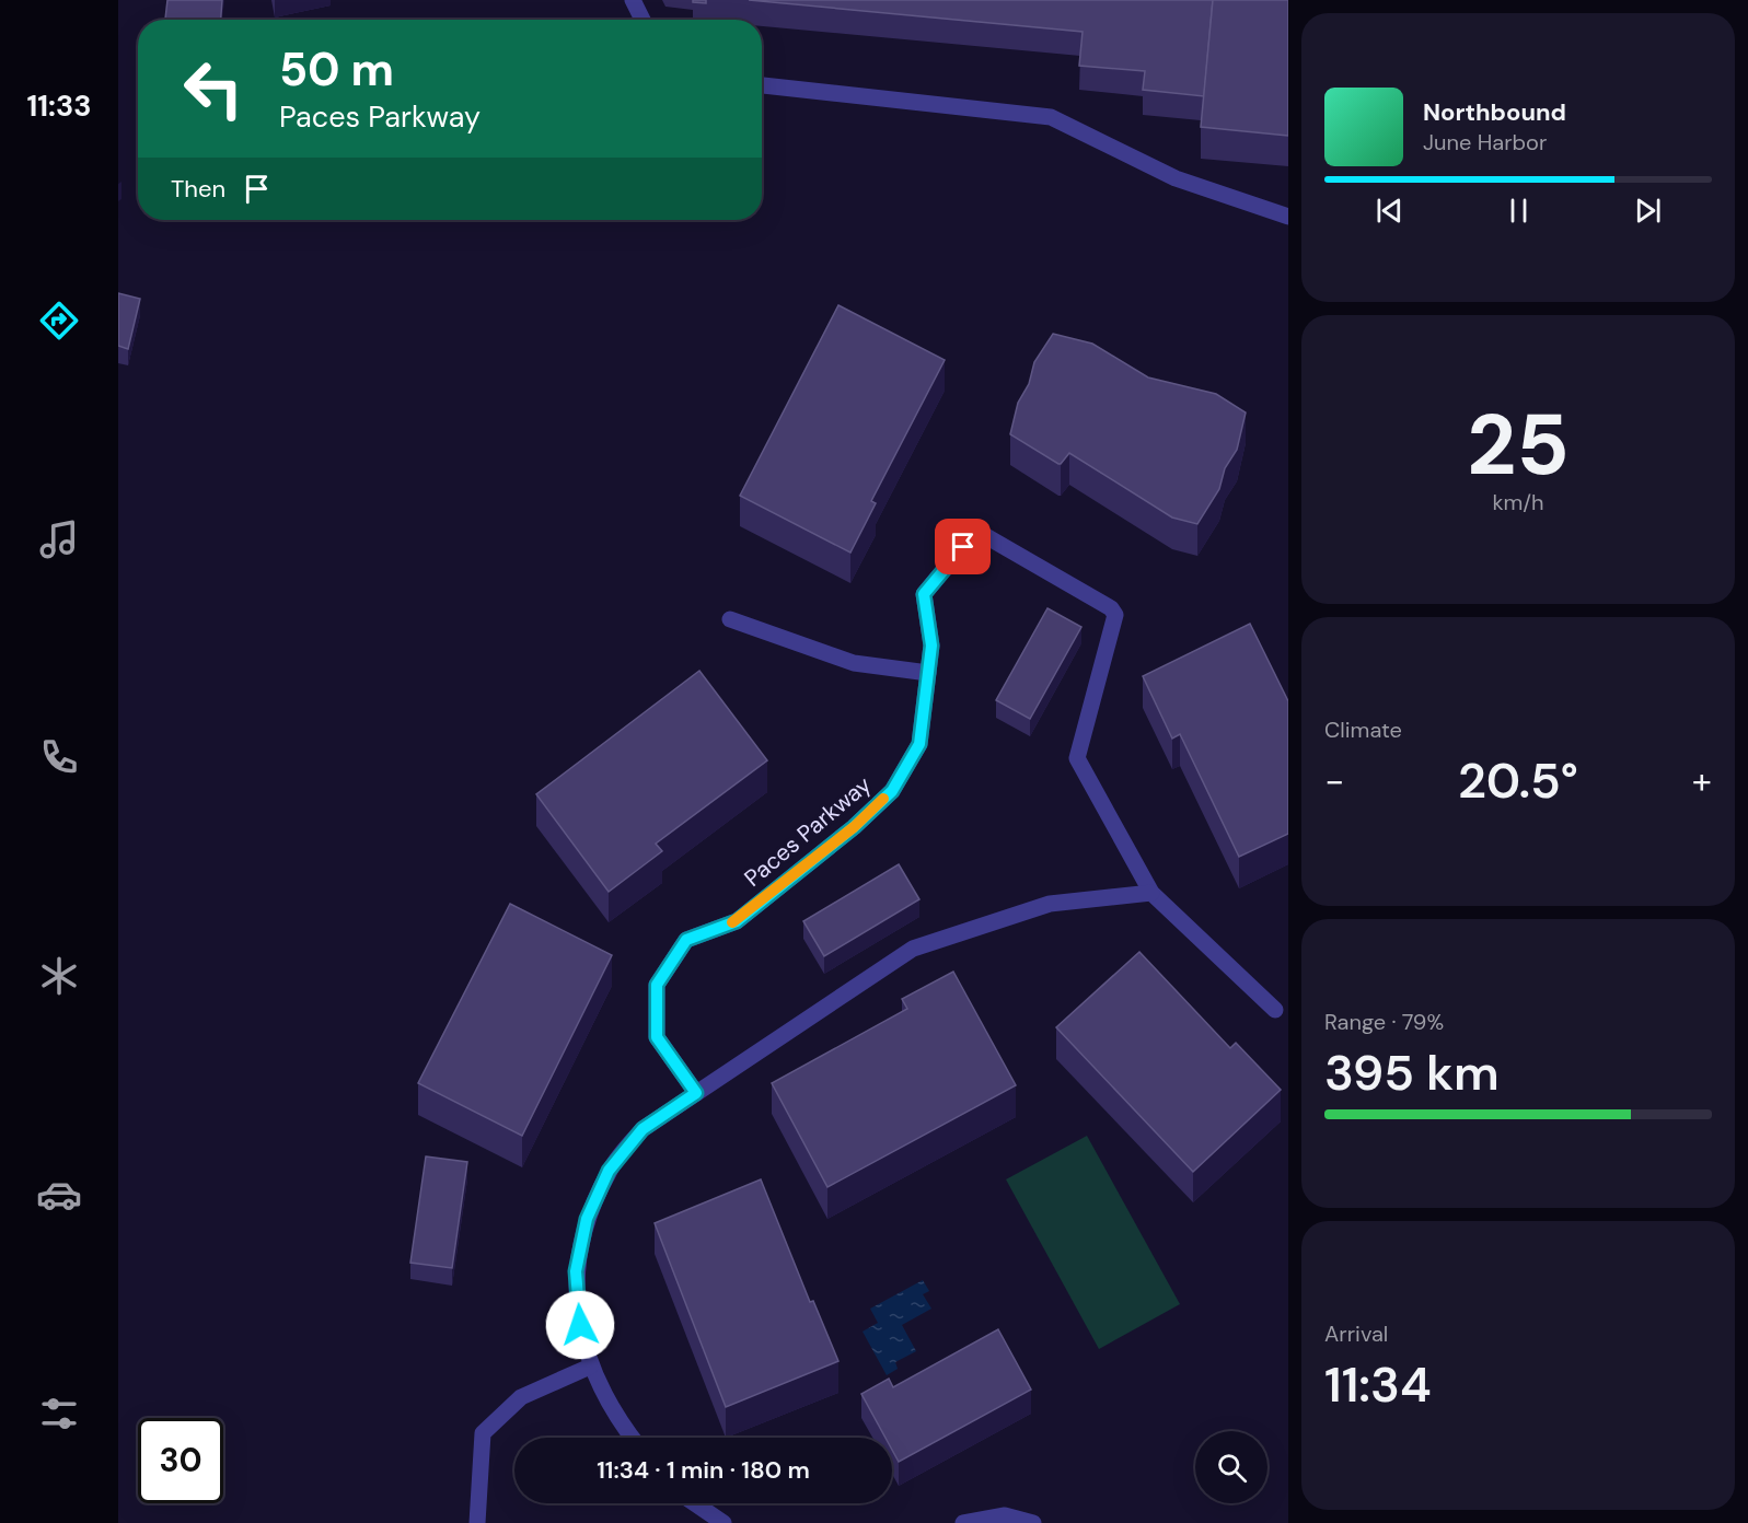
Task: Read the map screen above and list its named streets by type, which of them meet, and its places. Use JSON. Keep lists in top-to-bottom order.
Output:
{
  "streets": {
    "street": ["Paces Parkway"]
  },
  "page": {
    "tabs": "11:33",
    "turn": ["50 m", "Paces Parkway"],
    "song": ["Northbound", "June Harbor"],
    "then": "Then",
    "tile": [
      ["25", "km/h"],
      "Climate",
      ["Range · 79%", "395 km"],
      ["Arrival", "11:34"]
    ],
    "heat": ["−", "20.5°", "+"],
    "limit": "30",
    "trip": "11:34 · 1 min · 180 m"
  }
}
